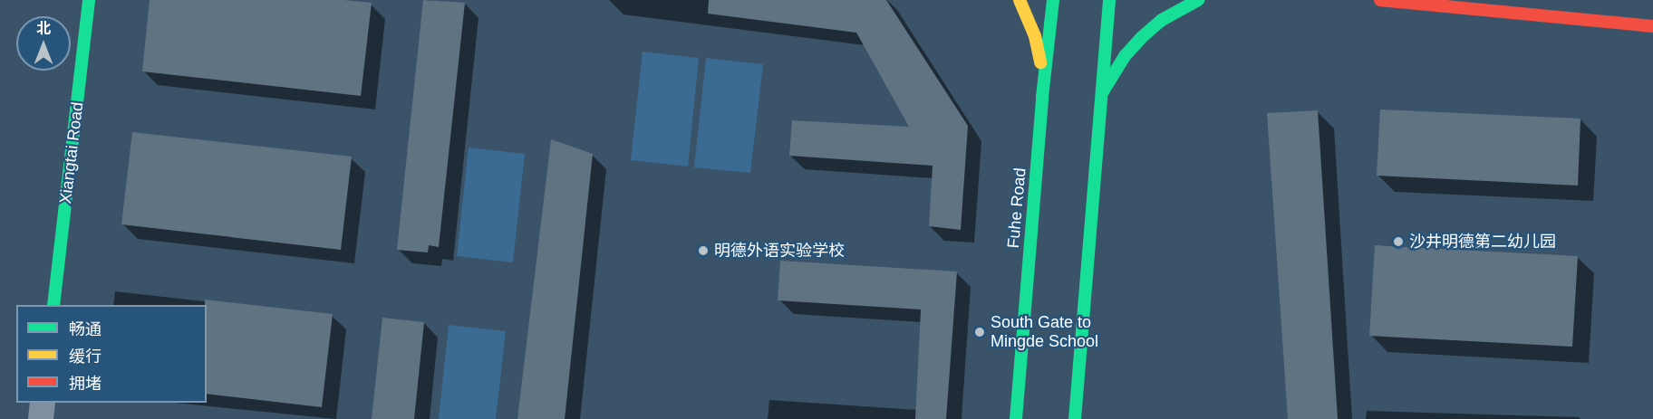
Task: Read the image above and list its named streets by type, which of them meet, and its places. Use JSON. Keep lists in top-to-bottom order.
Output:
{
  "streets": {
    "main road": ["Xiangtai Road", "Fuhe Road"]
  },
  "places": ["沙井明德第二幼儿园", "明德外语实验学校", "South Gate to Mingde School"],
  "legend": ["畅通", "缓行", "拥堵"],
  "north": "top"
}
